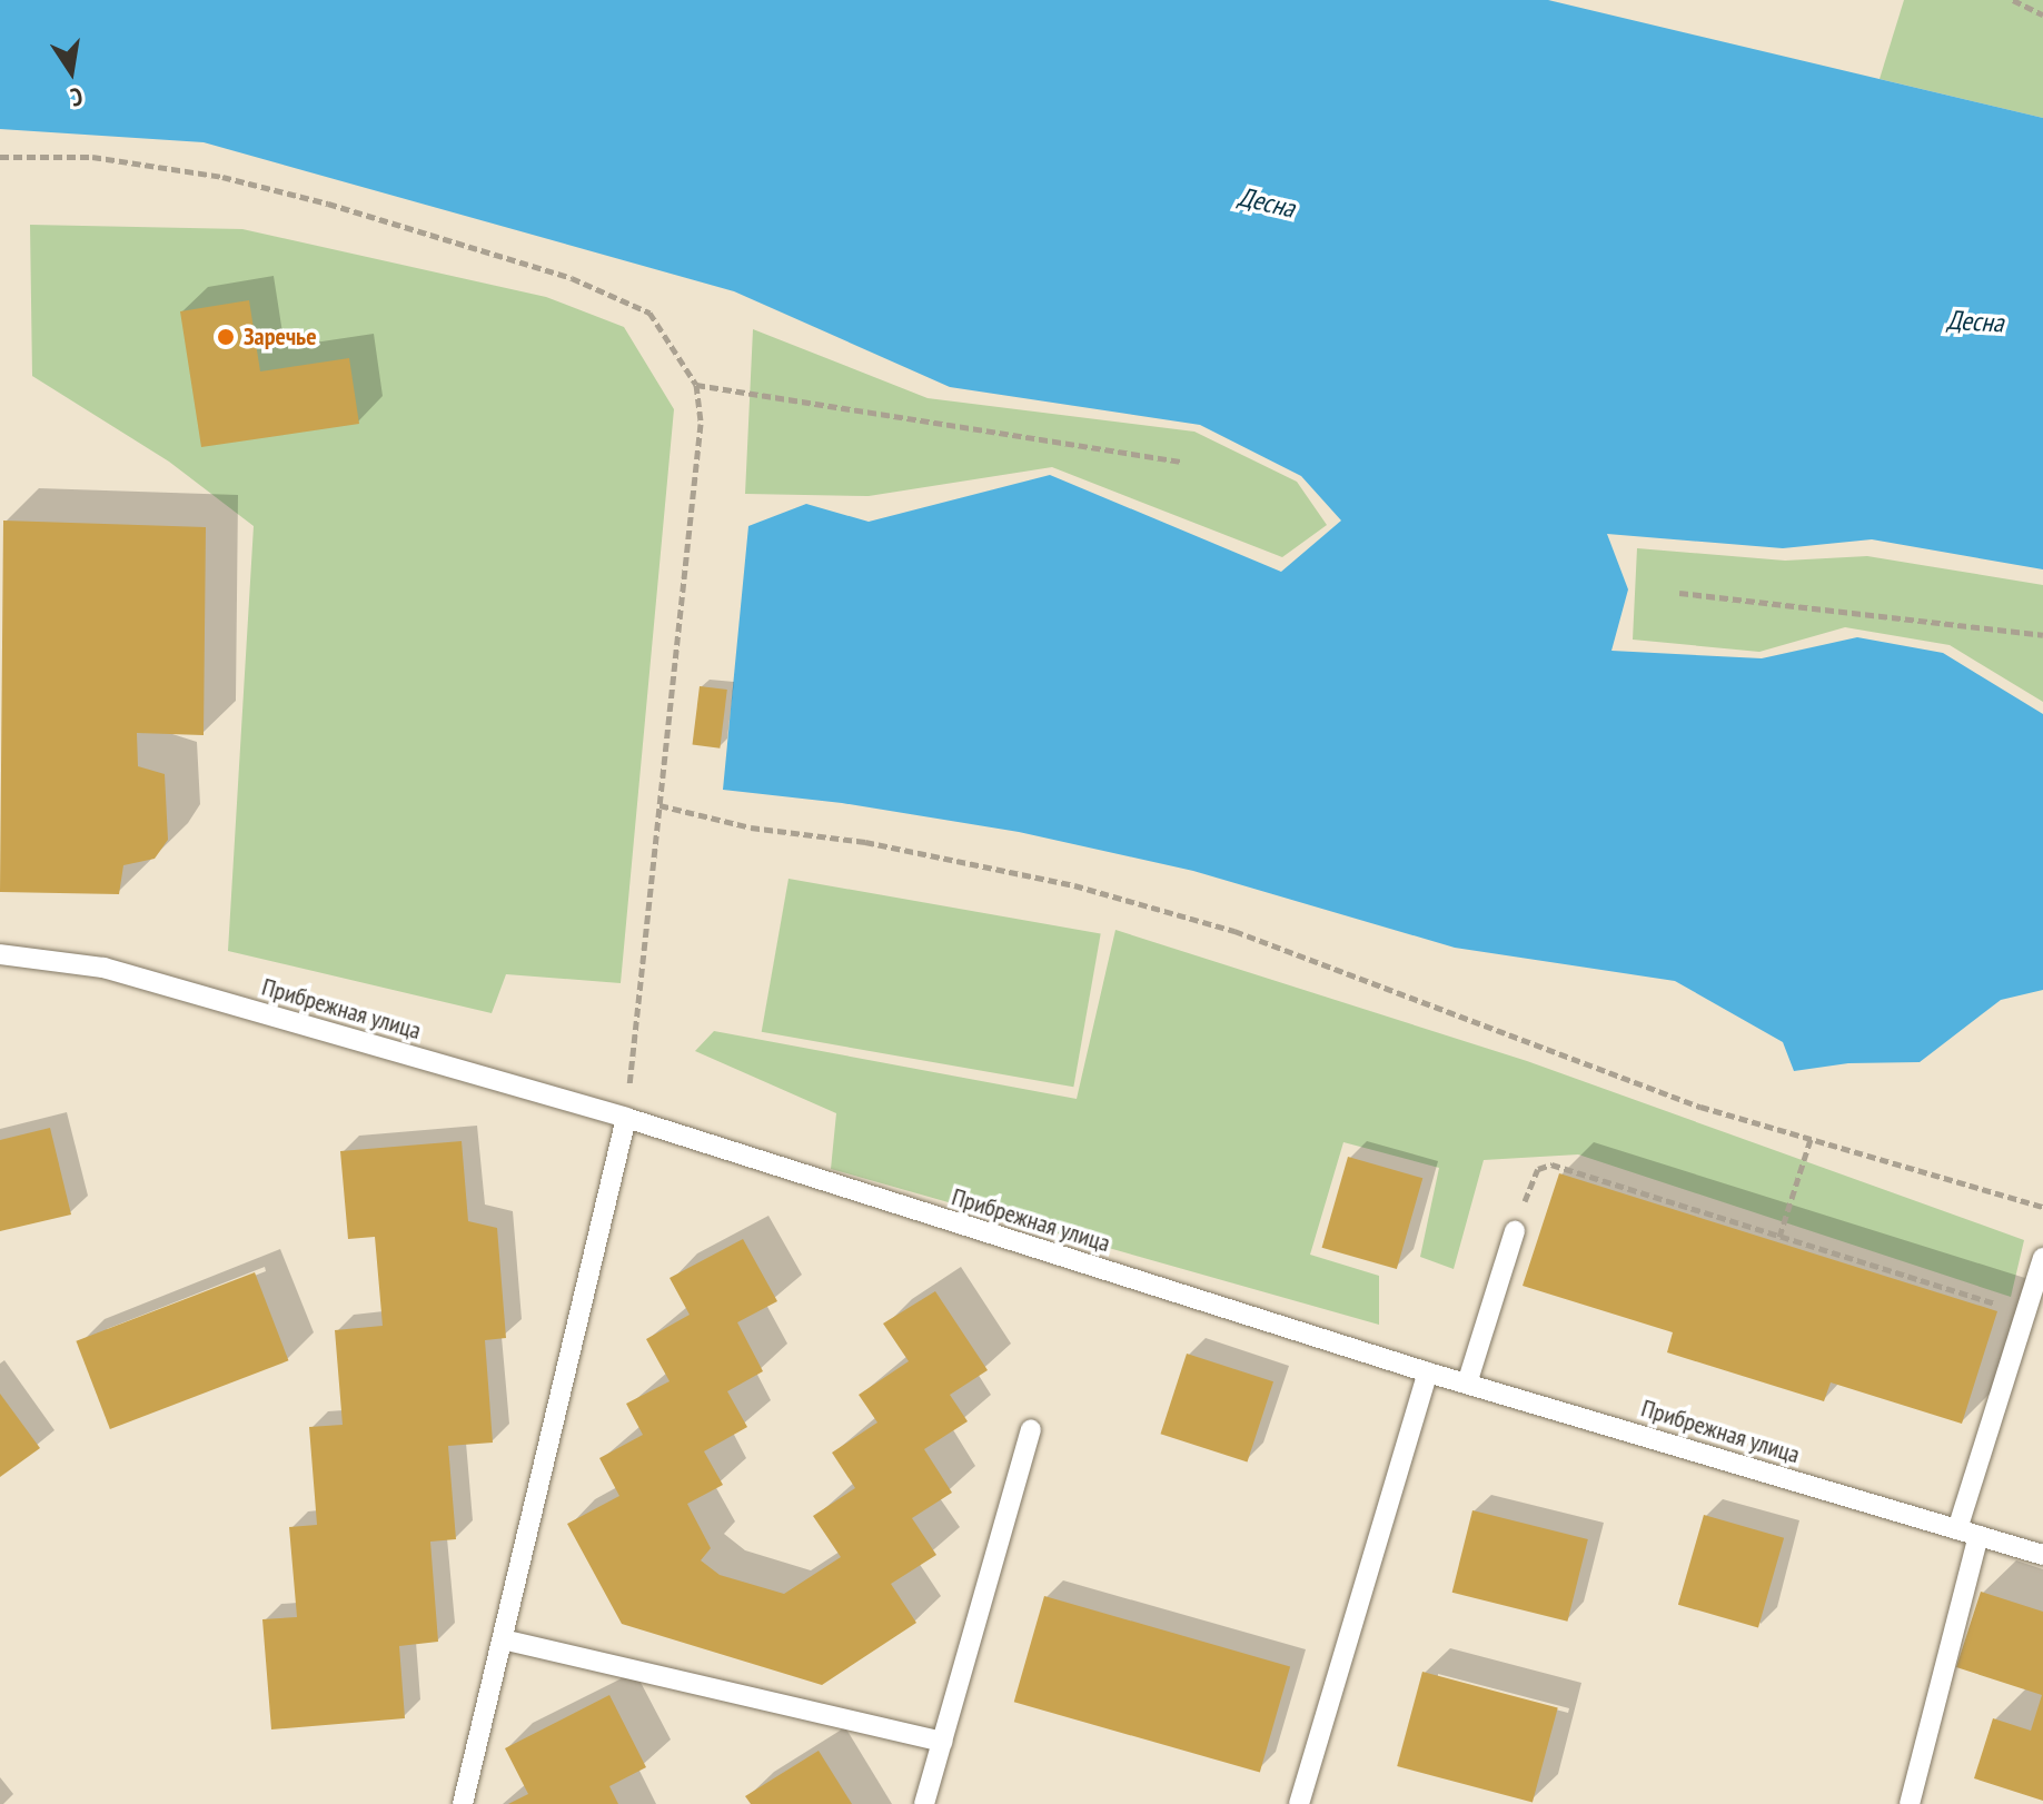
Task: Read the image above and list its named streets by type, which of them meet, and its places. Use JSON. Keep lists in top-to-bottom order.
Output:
{
  "streets": {
    "lane": ["Прибрежная улица"]
  },
  "water": ["Десна"],
  "places": ["Заречье"],
  "north": "bottom"
}
